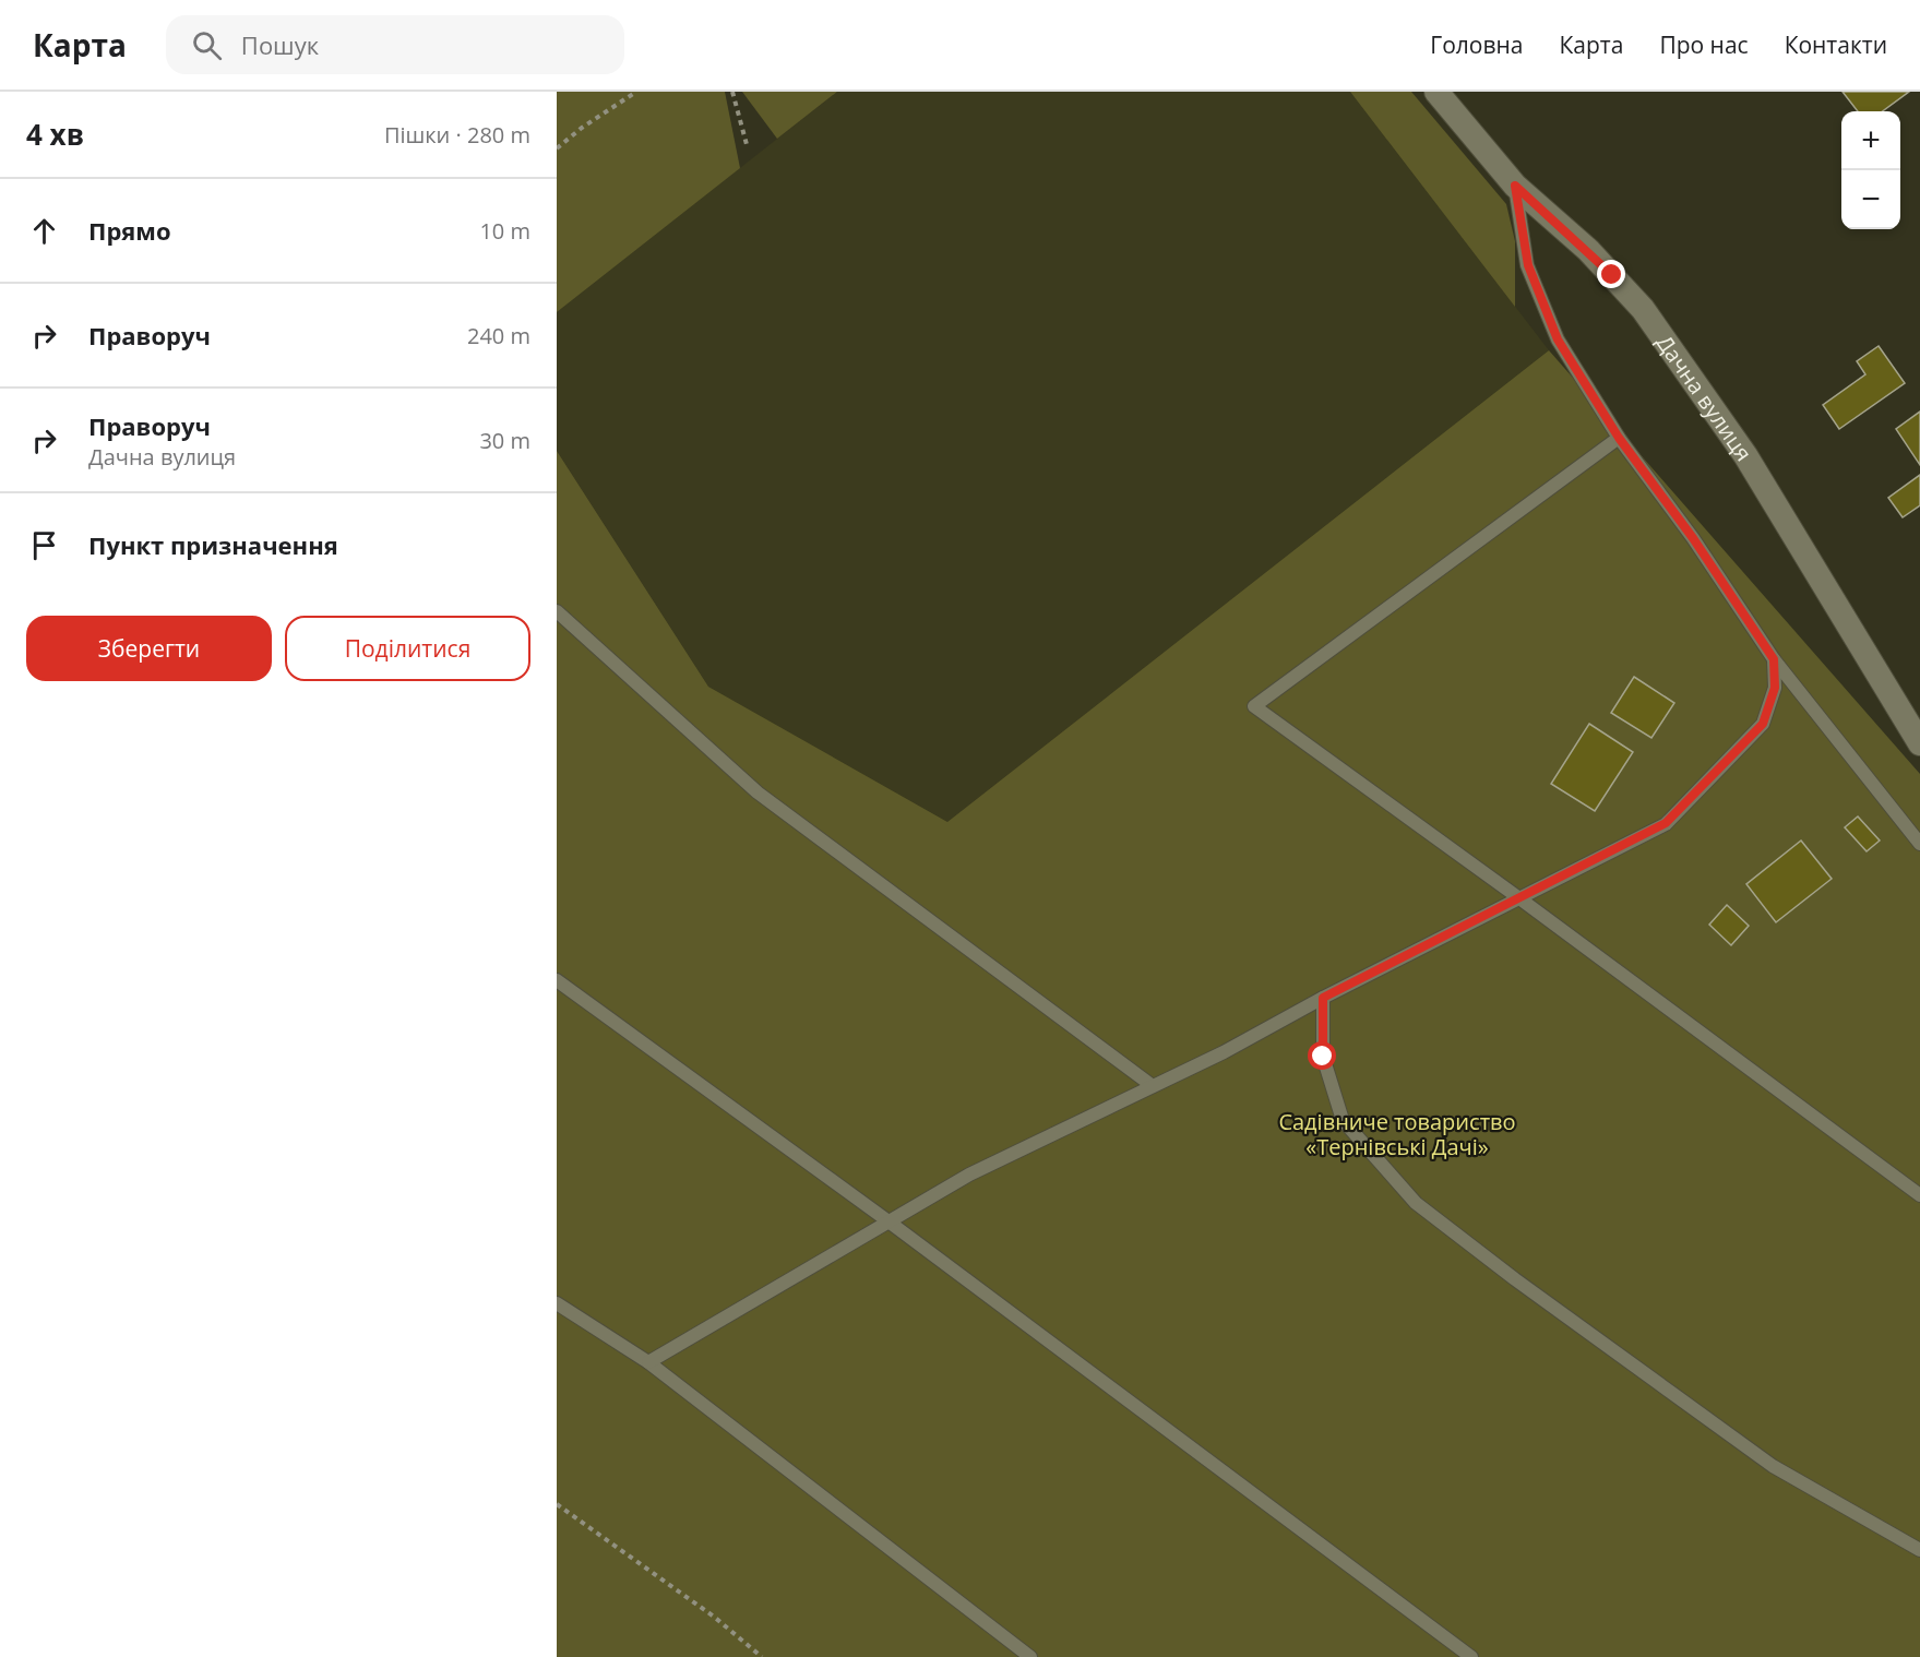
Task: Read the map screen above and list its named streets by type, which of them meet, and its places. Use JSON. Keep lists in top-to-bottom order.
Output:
{
  "streets": {
    "street": ["Дачна вулиця"]
  },
  "parks": ["Садівниче товариство «Тернівські Дачі»"],
  "page": {
    "header": "Карта",
    "search": "Пошук",
    "nav": [
      "Головна",
      "Карта",
      "Про нас",
      "Контакти"
    ],
    "heading": ["4 хв", "Пішки · 280 m"],
    "map_buttons": ["+", "−"],
    "list": [
      ["Прямо", "10 m"],
      ["Праворуч", "240 m"],
      ["Праворуч", "Дачна вулиця", "30 m"],
      "Пункт призначення"
    ],
    "buttons": ["Зберегти", "Поділитися"]
  }
}
